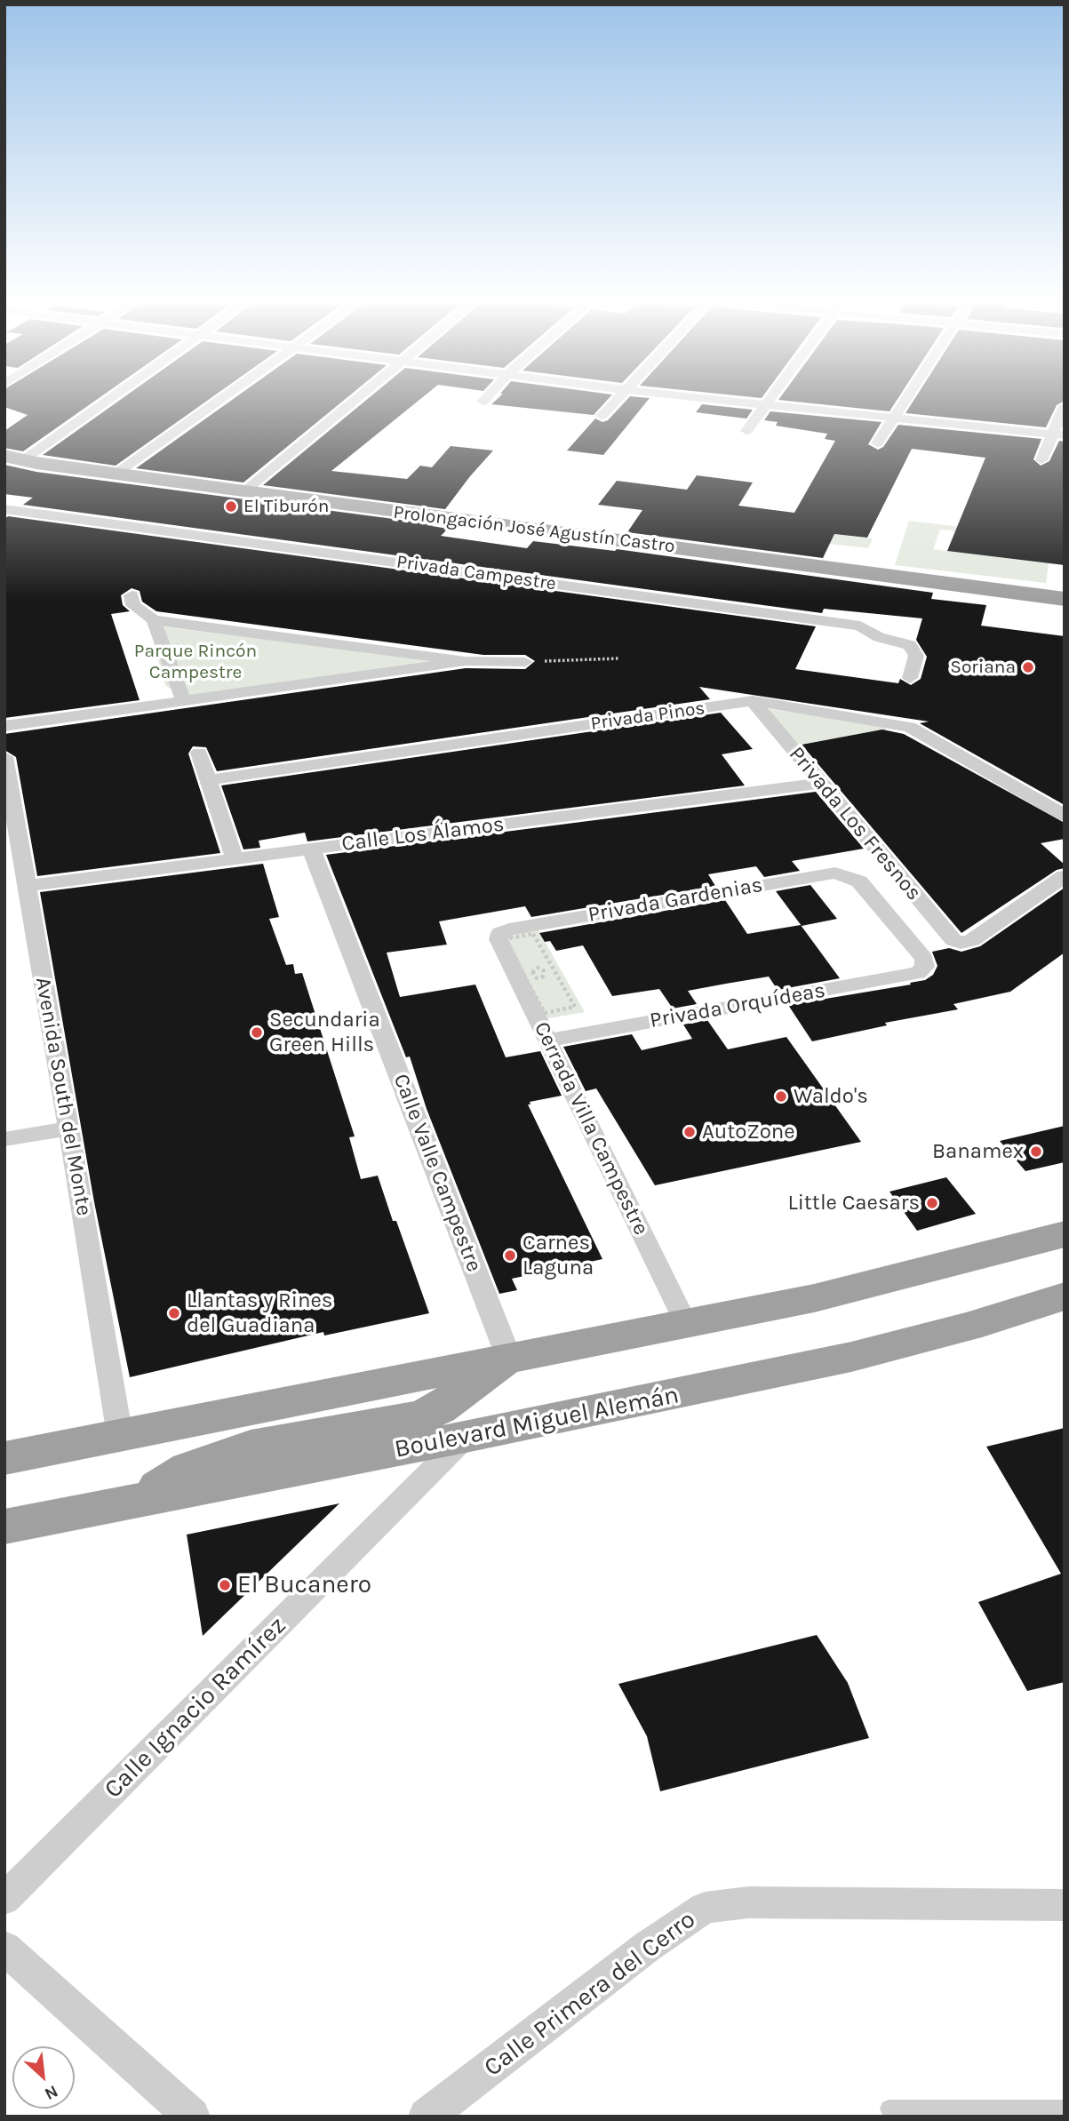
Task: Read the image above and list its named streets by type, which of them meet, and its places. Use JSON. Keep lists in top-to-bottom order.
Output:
{
  "streets": {
    "highway": ["Prolongación José Agustín Castro", "Boulevard Miguel Alemán"],
    "street": [
      "Privada Campestre",
      "Privada Pinos",
      "Privada Los Fresnos",
      "Calle Los Álamos",
      "Privada Gardenias",
      "Privada Orquídeas",
      "Avenida South del Monte",
      "Cerrada Villa Campestre",
      "Calle Valle Campestre",
      "Calle Ignacio Ramírez",
      "Calle Primera del Cerro"
    ]
  },
  "crossings": [
    ["Privada Pinos", "Privada Los Fresnos"],
    ["Privada Los Fresnos", "Calle Los Álamos"],
    ["Calle Los Álamos", "Avenida South del Monte"],
    ["Calle Los Álamos", "Calle Valle Campestre"],
    ["Privada Gardenias", "Privada Orquídeas"],
    ["Privada Gardenias", "Cerrada Villa Campestre"],
    ["Privada Orquídeas", "Cerrada Villa Campestre"],
    ["Boulevard Miguel Alemán", "Calle Ignacio Ramírez"]
  ],
  "parks": ["Parque Rincón Campestre"],
  "places": [
    "El Tiburón",
    "Soriana",
    "Secundaria Green Hills",
    "Waldo's",
    "AutoZone",
    "Banamex",
    "Little Caesars",
    "Carnes Laguna",
    "Llantas y Rines del Guadiana",
    "El Bucanero"
  ],
  "north": "bottom right"
}
